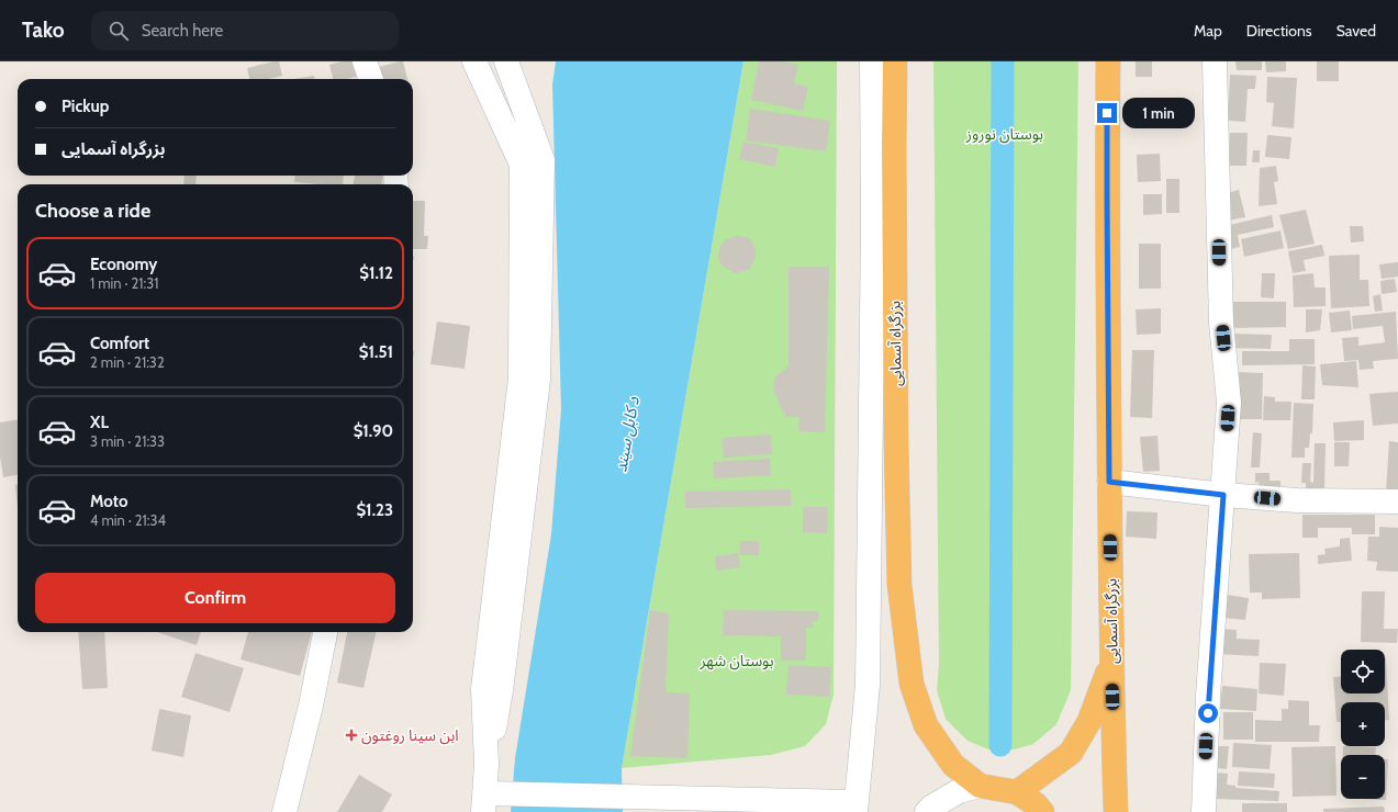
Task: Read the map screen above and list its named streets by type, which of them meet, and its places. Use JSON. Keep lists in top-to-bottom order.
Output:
{
  "streets": {
    "highway": ["بزرگراه آسمایی"]
  },
  "water": ["د کابل سيند"],
  "parks": ["بوستان نوروز", "بوستان شهر"],
  "places": {
    "health": ["ابن سینا روغتون"]
  },
  "page": {
    "header": "Tako",
    "search": "Search here",
    "nav": ["Map", "Directions", "Saved"],
    "banner": ["Pickup", "بزرگراه آسمایی"],
    "bubble": "1 min",
    "heading": "Choose a ride",
    "list": [
      {
        "name": "Economy",
        "note": "1 min · 21:31",
        "value": "$1.12"
      },
      {
        "name": "Comfort",
        "note": "2 min · 21:32",
        "value": "$1.51"
      },
      {
        "name": "XL",
        "note": "3 min · 21:33",
        "value": "$1.90"
      },
      {
        "name": "Moto",
        "note": "4 min · 21:34",
        "value": "$1.23"
      }
    ],
    "buttons": "Confirm",
    "map_buttons": ["+", "−"]
  }
}
